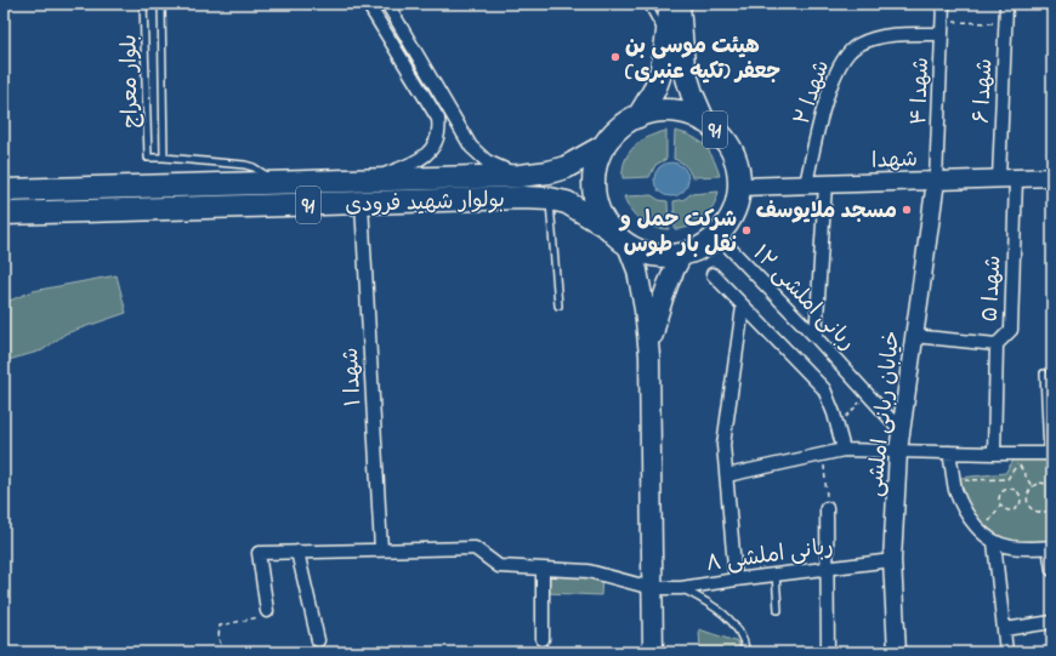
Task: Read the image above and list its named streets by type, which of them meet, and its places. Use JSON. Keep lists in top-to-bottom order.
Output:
{
  "streets": {
    "highway": ["91", "بولوار شهید فرودی"],
    "street": [
      "شهدا ۴",
      "شهدا ۶",
      "شهدا ۲",
      "شهدا",
      "شهدا ۵",
      "ربانی املشی ۱۲",
      "شهدا ۱",
      "خیابان ربانی املشی",
      "ربانی املشی ۸"
    ],
    "lane": ["بلوار معراج"]
  },
  "crossings": [
    ["شهدا ۴", "شهدا ۲"],
    ["شهدا ۴", "شهدا"],
    ["شهدا ۴", "خیابان ربانی املشی"],
    ["شهدا ۶", "شهدا"],
    ["شهدا ۲", "شهدا"],
    ["91", "شهدا"],
    ["91", "بولوار شهید فرودی"],
    ["91", "ربانی املشی ۱۲"],
    ["شهدا", "بولوار شهید فرودی"],
    ["شهدا", "شهدا ۵"],
    ["شهدا", "ربانی املشی ۱۲"],
    ["شهدا", "خیابان ربانی املشی"],
    ["بولوار شهید فرودی", "ربانی املشی ۱۲"],
    ["بولوار شهید فرودی", "شهدا ۱"],
    ["ربانی املشی ۱۲", "خیابان ربانی املشی"],
    ["شهدا ۱", "ربانی املشی ۸"],
    ["خیابان ربانی املشی", "ربانی املشی ۸"]
  ],
  "places": ["هيئت موسی بن جعفر (تکیه عنبری)", "مسجد ملایوسف", "شرکت حمل و نقل بار طوس"]
}
